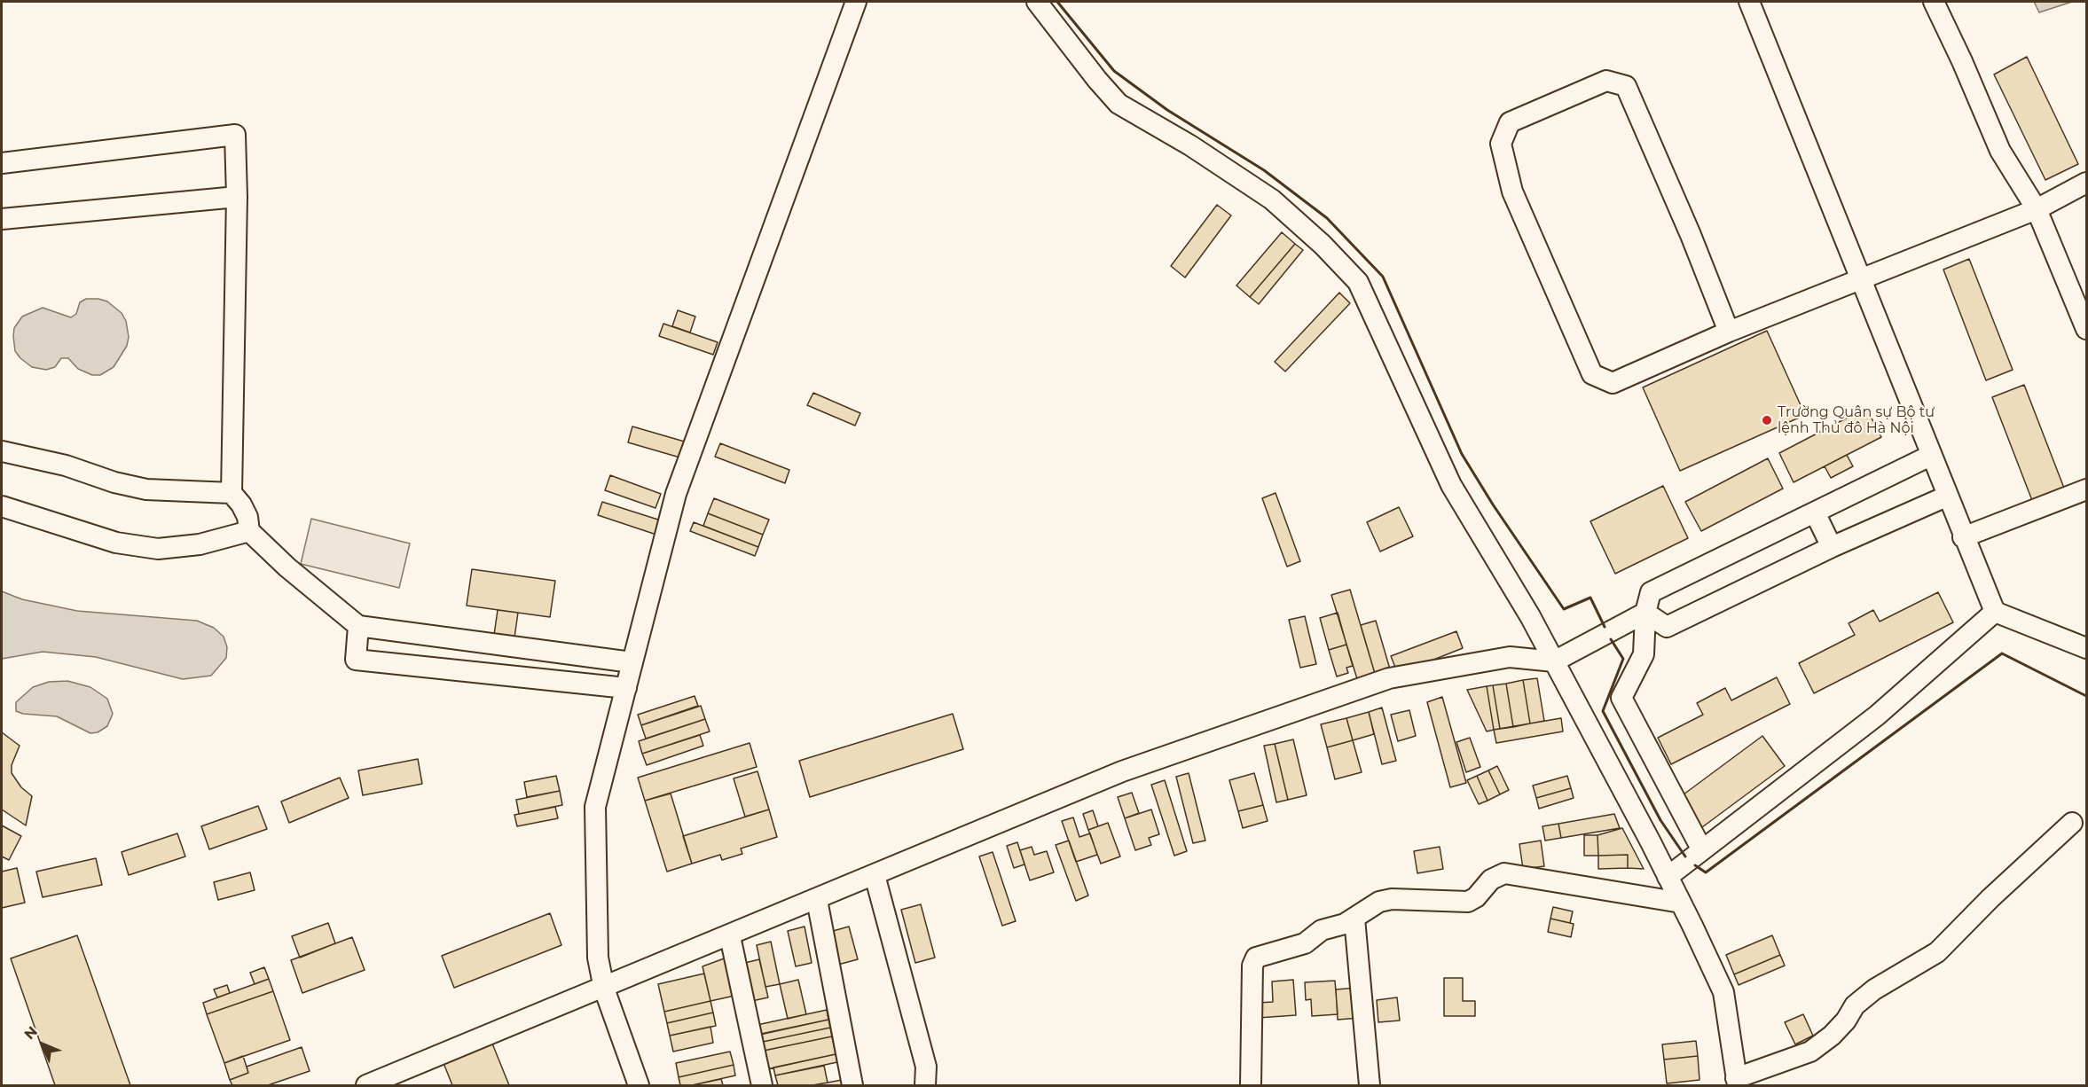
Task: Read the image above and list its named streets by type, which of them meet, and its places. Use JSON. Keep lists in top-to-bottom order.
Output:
{
  "places": ["Trường Quân sự Bộ tư lệnh Thủ đô Hà Nội"],
  "north": "top left"
}
